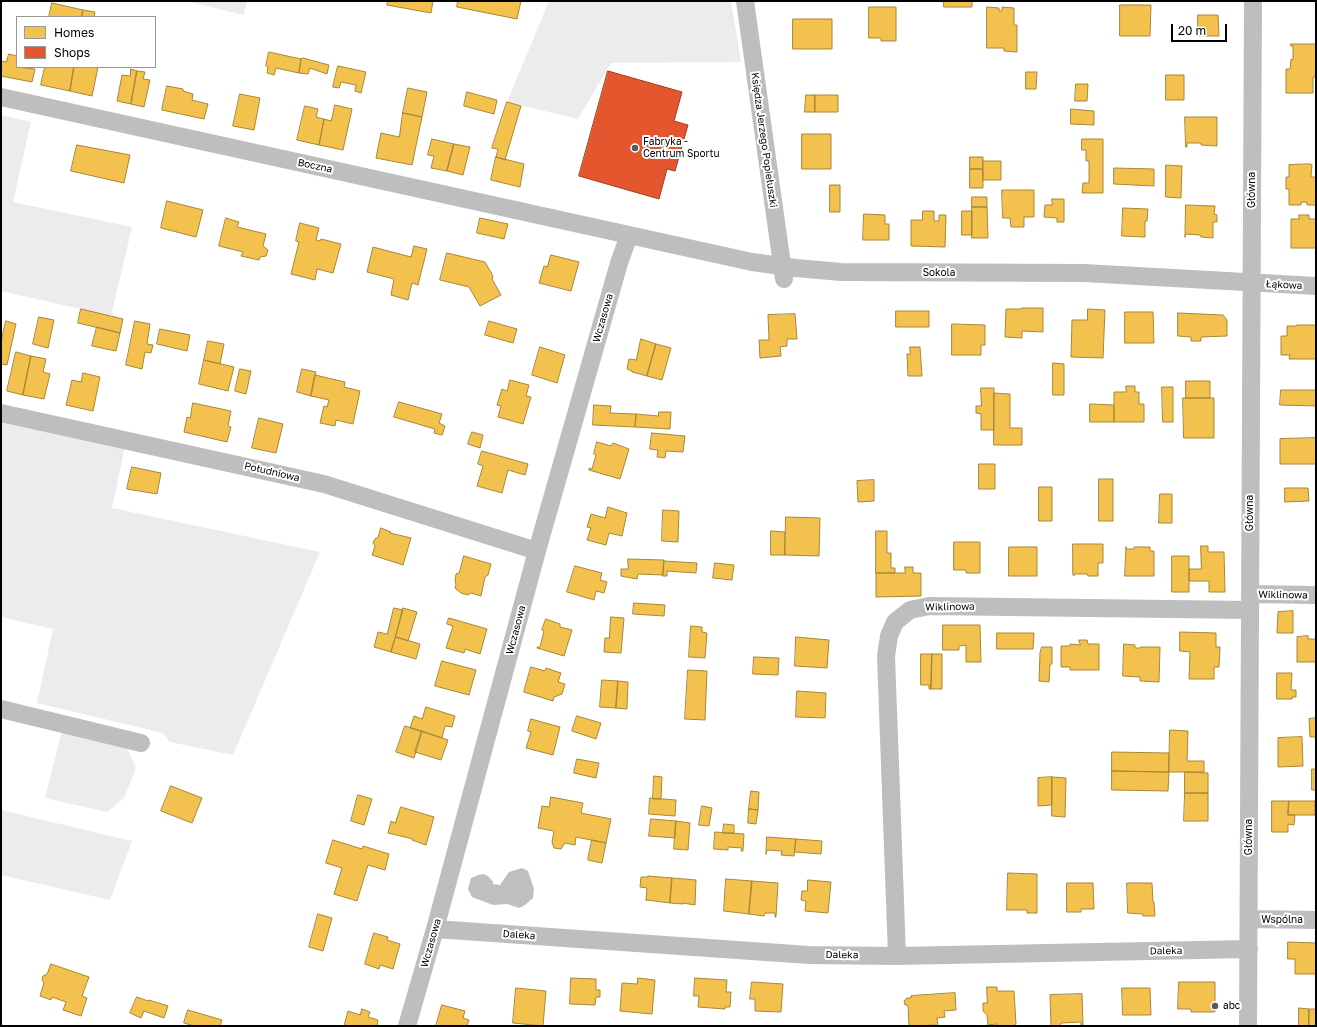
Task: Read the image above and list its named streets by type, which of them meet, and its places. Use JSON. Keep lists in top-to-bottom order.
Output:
{
  "streets": {
    "street": [
      "Księdza Jerzego Popiełuszki",
      "Boczna",
      "Główna",
      "Sokola",
      "Łąkowa",
      "Wczasowa",
      "Południowa",
      "Wiklinowa",
      "Wspólna",
      "Daleka"
    ]
  },
  "crossings": [
    ["Księdza Jerzego Popiełuszki", "Sokola"],
    ["Boczna", "Sokola"],
    ["Boczna", "Wczasowa"],
    ["Główna", "Sokola"],
    ["Główna", "Łąkowa"],
    ["Główna", "Wiklinowa"],
    ["Główna", "Wspólna"],
    ["Główna", "Daleka"],
    ["Sokola", "Łąkowa"],
    ["Sokola", "Wczasowa"],
    ["Wczasowa", "Południowa"],
    ["Wczasowa", "Daleka"],
    ["Wiklinowa", "Daleka"]
  ],
  "places": ["Fabryka - Centrum Sportu", "abc"],
  "legend": ["Homes", "Shops"],
  "scale_bar": "20 m"
}
